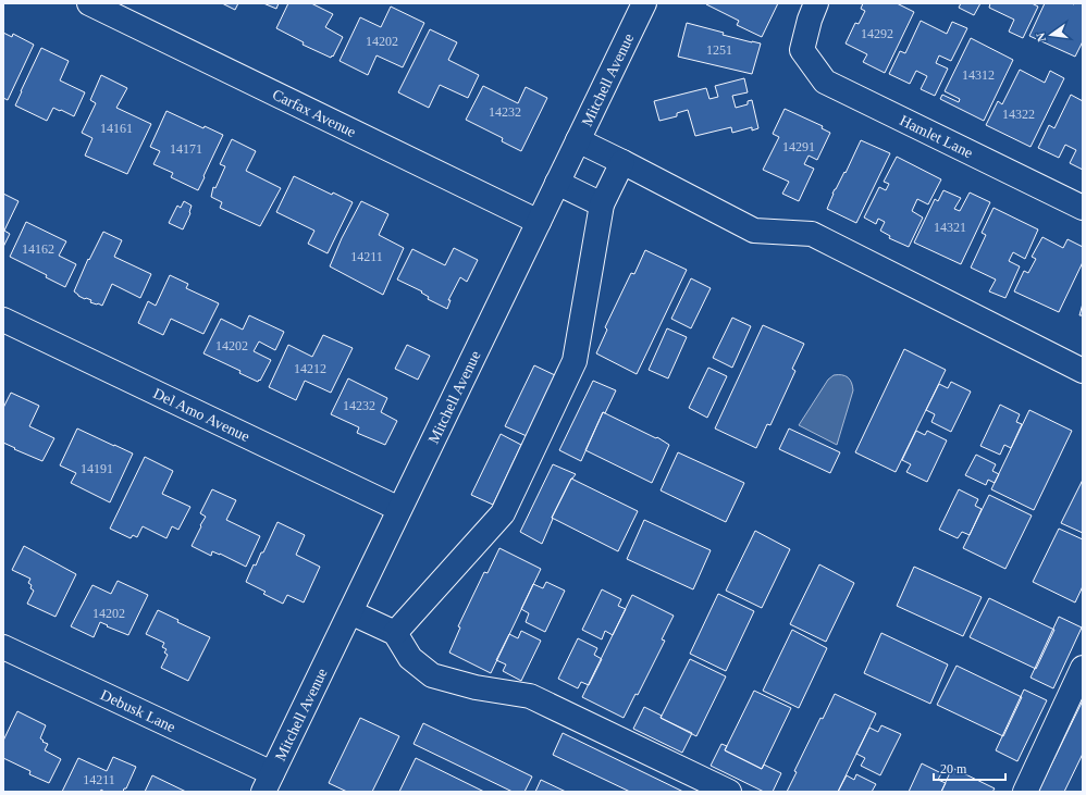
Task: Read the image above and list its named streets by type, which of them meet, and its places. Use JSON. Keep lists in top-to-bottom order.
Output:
{
  "streets": {
    "street": [
      "Mitchell Avenue",
      "Carfax Avenue",
      "Hamlet Lane",
      "Del Amo Avenue",
      "Debusk Lane"
    ]
  },
  "crossings": [
    ["Mitchell Avenue", "Carfax Avenue"],
    ["Mitchell Avenue", "Del Amo Avenue"],
    ["Mitchell Avenue", "Debusk Lane"]
  ],
  "house_numbers": [
    "14292",
    "14202",
    "1251",
    "14312",
    "14232",
    "14322",
    "14161",
    "14291",
    "14171",
    "14321",
    "14162",
    "14211",
    "14202",
    "14212",
    "14232",
    "14191",
    "14202",
    "14211"
  ],
  "scale_bar": "20 m",
  "north": "left"
}
